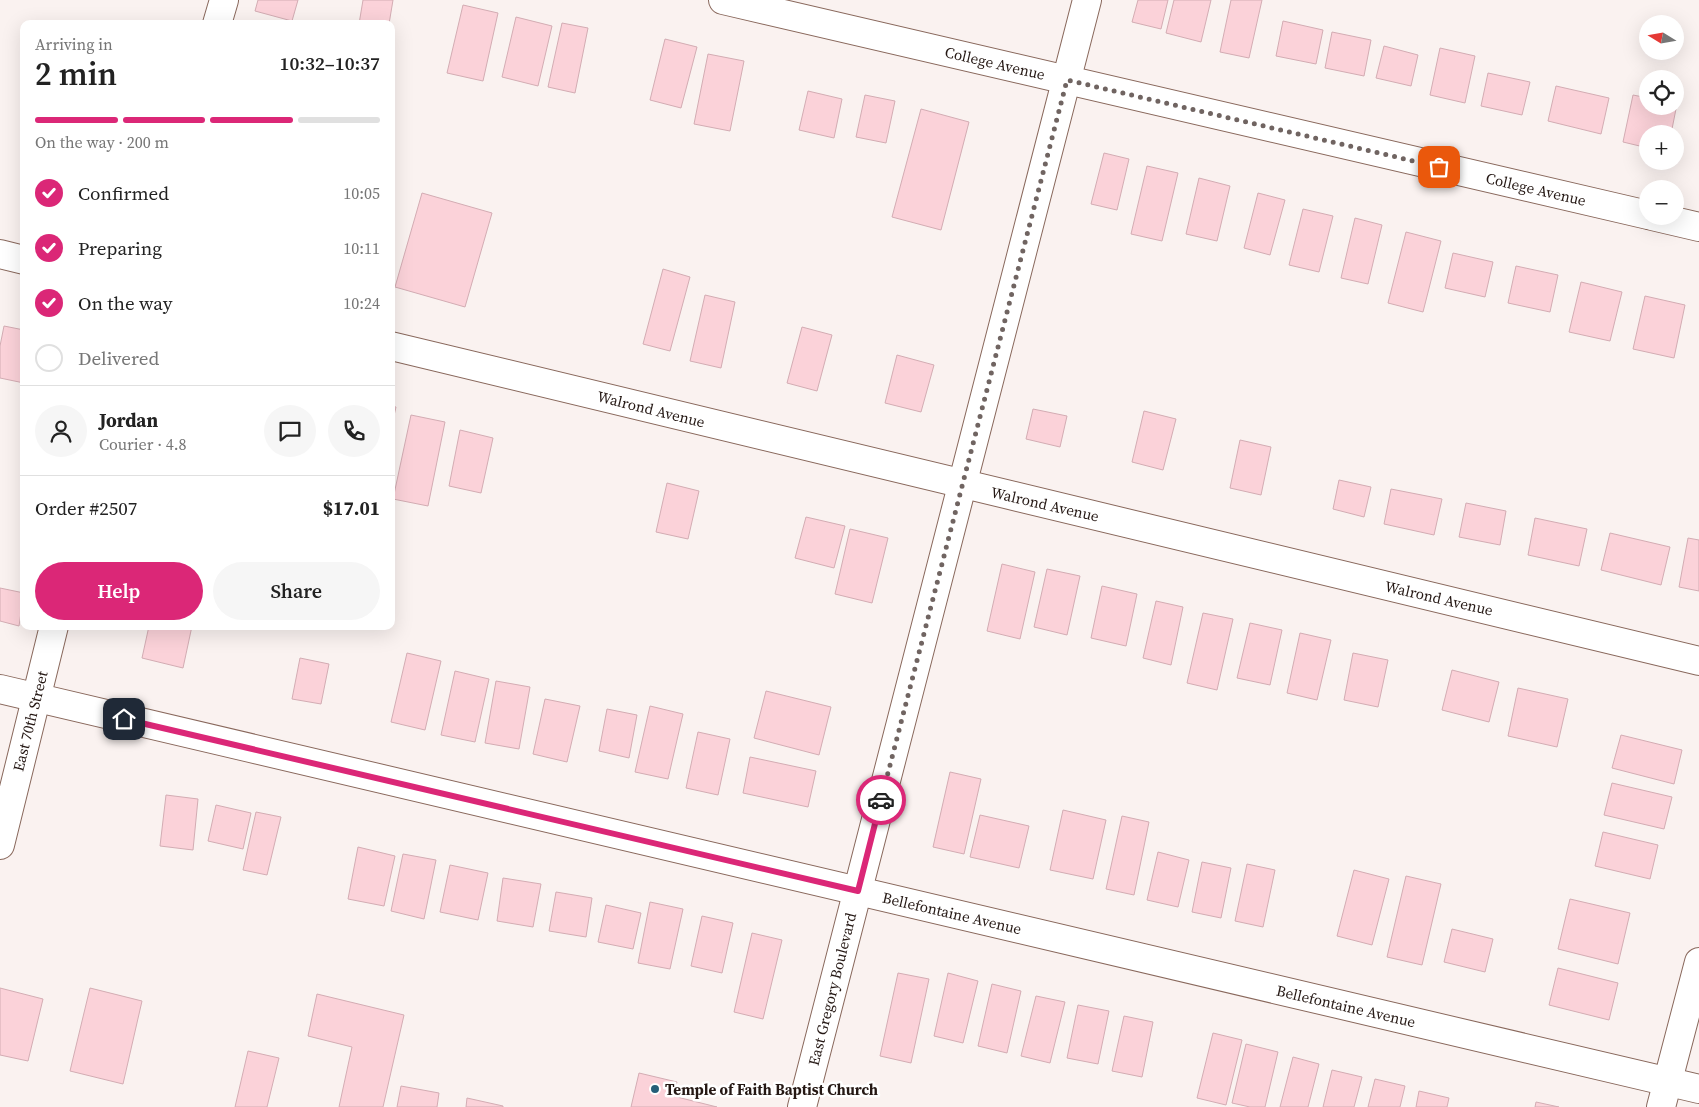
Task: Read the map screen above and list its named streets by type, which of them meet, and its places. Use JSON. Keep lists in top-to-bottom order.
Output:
{
  "streets": {
    "street": [
      "College Avenue",
      "Walrond Avenue",
      "East 70th Street",
      "Bellefontaine Avenue",
      "East Gregory Boulevard"
    ]
  },
  "crossings": [
    ["College Avenue", "East Gregory Boulevard"],
    ["Walrond Avenue", "East Gregory Boulevard"],
    ["East 70th Street", "Bellefontaine Avenue"],
    ["Bellefontaine Avenue", "East Gregory Boulevard"]
  ],
  "places": ["Temple of Faith Baptist Church"],
  "north": "left",
  "page": {
    "map_buttons": ["+", "−"],
    "heading": ["2 min", "Arriving in", "10:32–10:37"],
    "panel": [
      "Jordan",
      "Courier · 4.8",
      "Order #2507",
      "$17.01"
    ],
    "bar": "On the way · 200 m",
    "list": [
      ["Confirmed", "10:05"],
      ["Preparing", "10:11"],
      ["On the way", "10:24"],
      "Delivered"
    ],
    "buttons": ["Help", "Share"]
  }
}
